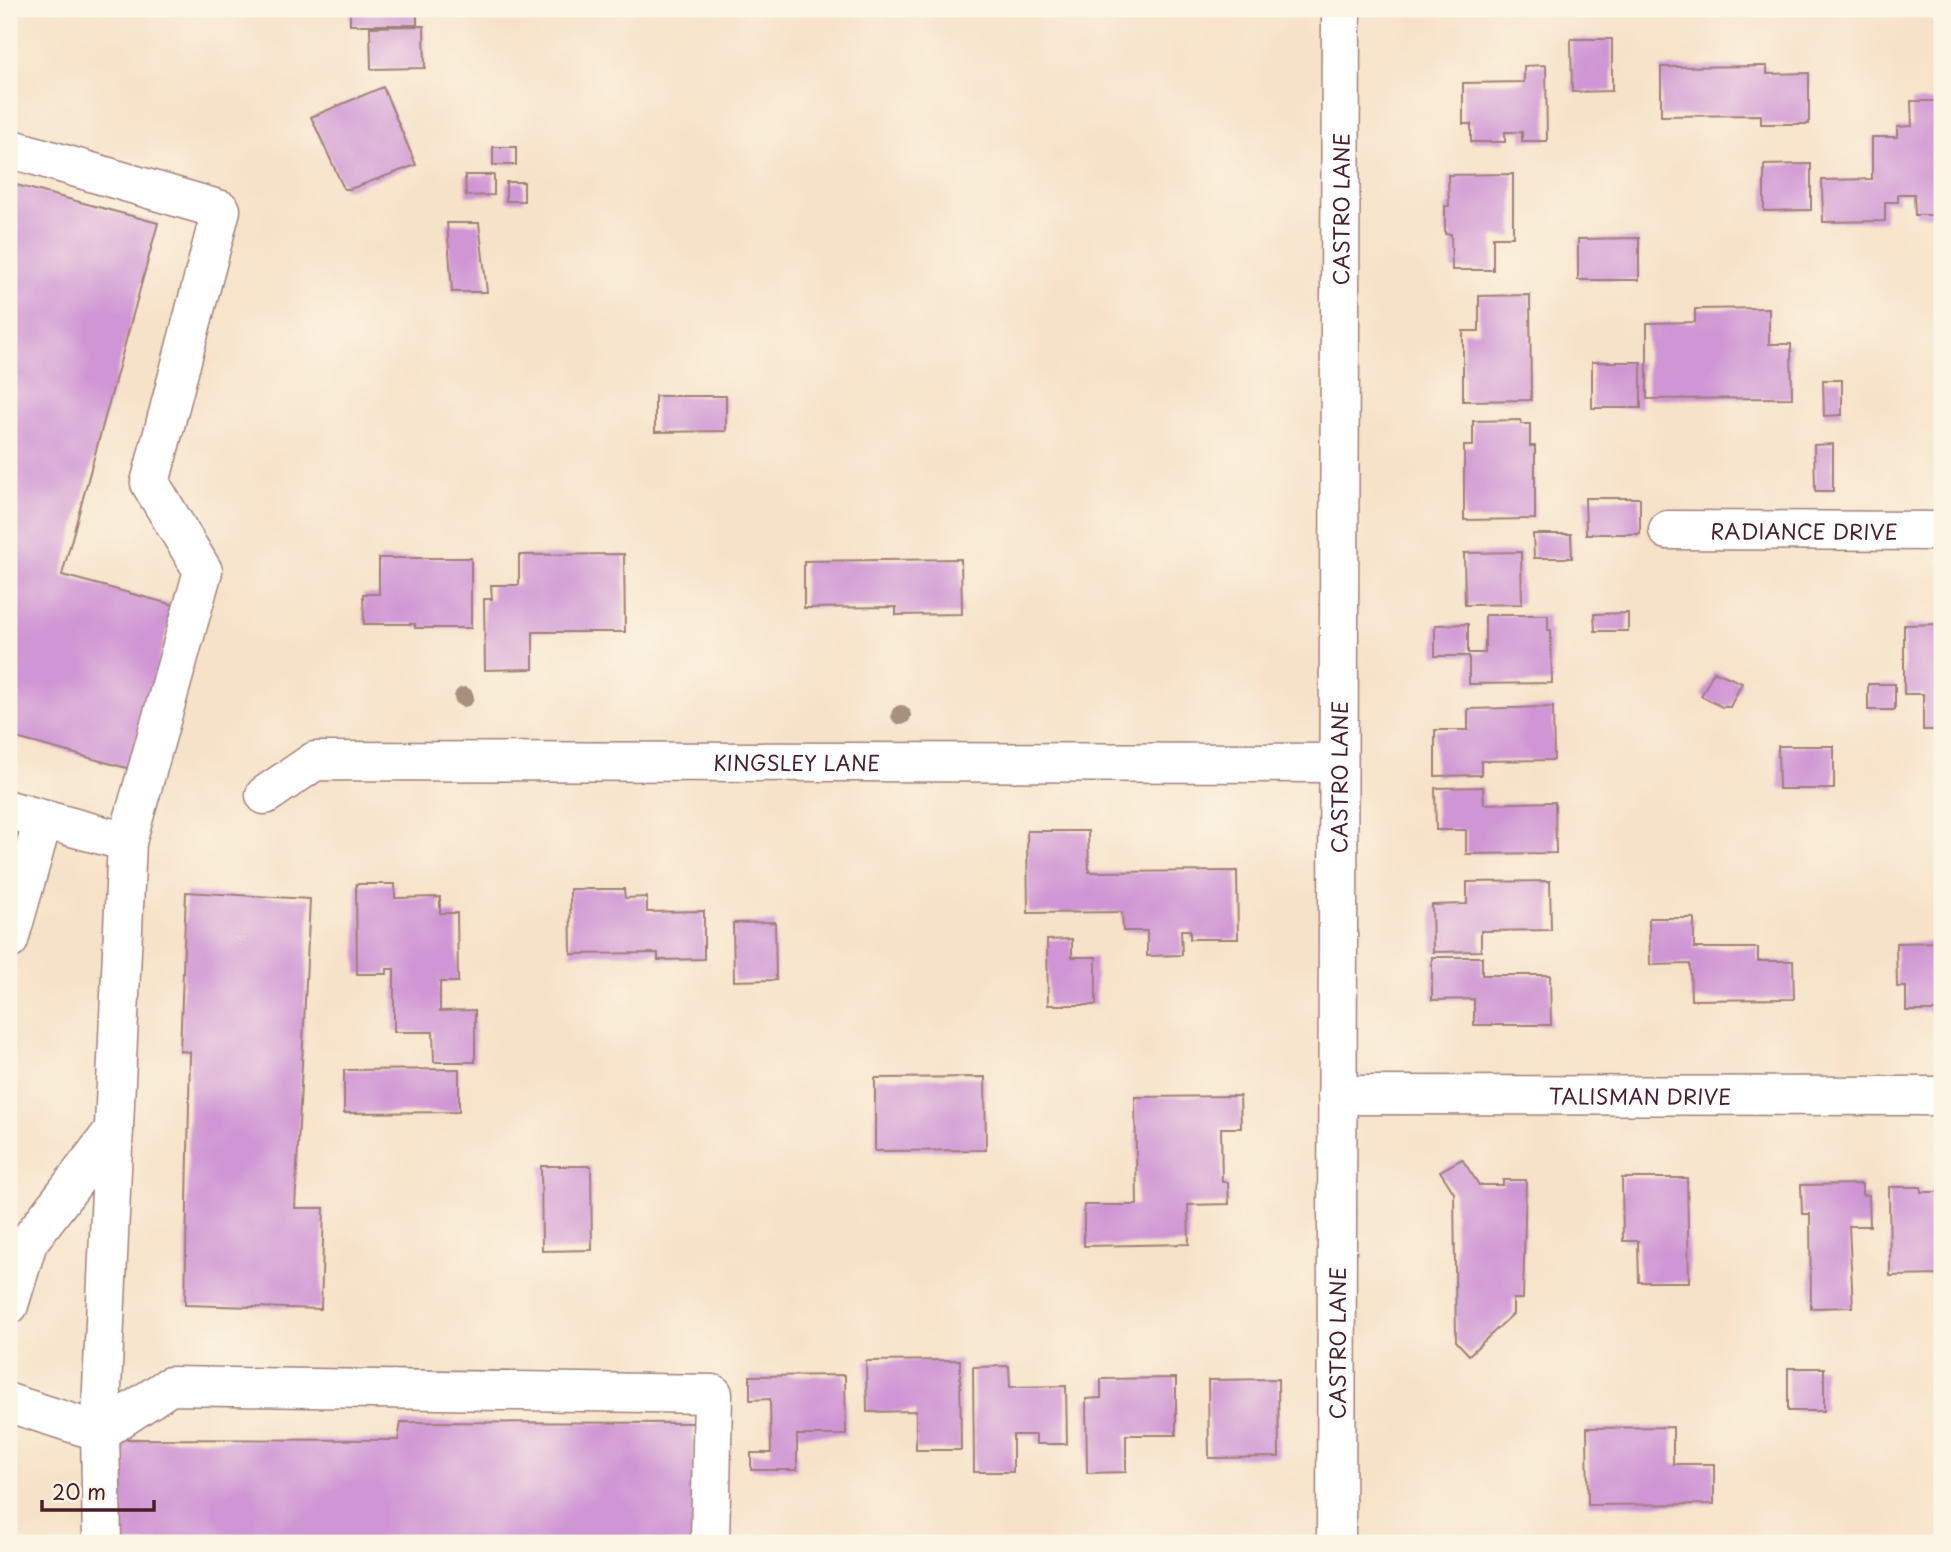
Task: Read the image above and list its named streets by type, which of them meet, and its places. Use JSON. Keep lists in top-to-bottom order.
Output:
{
  "streets": {
    "street": [
      "CASTRO LANE",
      "RADIANCE DRIVE",
      "KINGSLEY LANE",
      "TALISMAN DRIVE"
    ]
  },
  "crossings": [
    ["CASTRO LANE", "KINGSLEY LANE"],
    ["CASTRO LANE", "TALISMAN DRIVE"]
  ],
  "scale_bar": "20 m"
}
